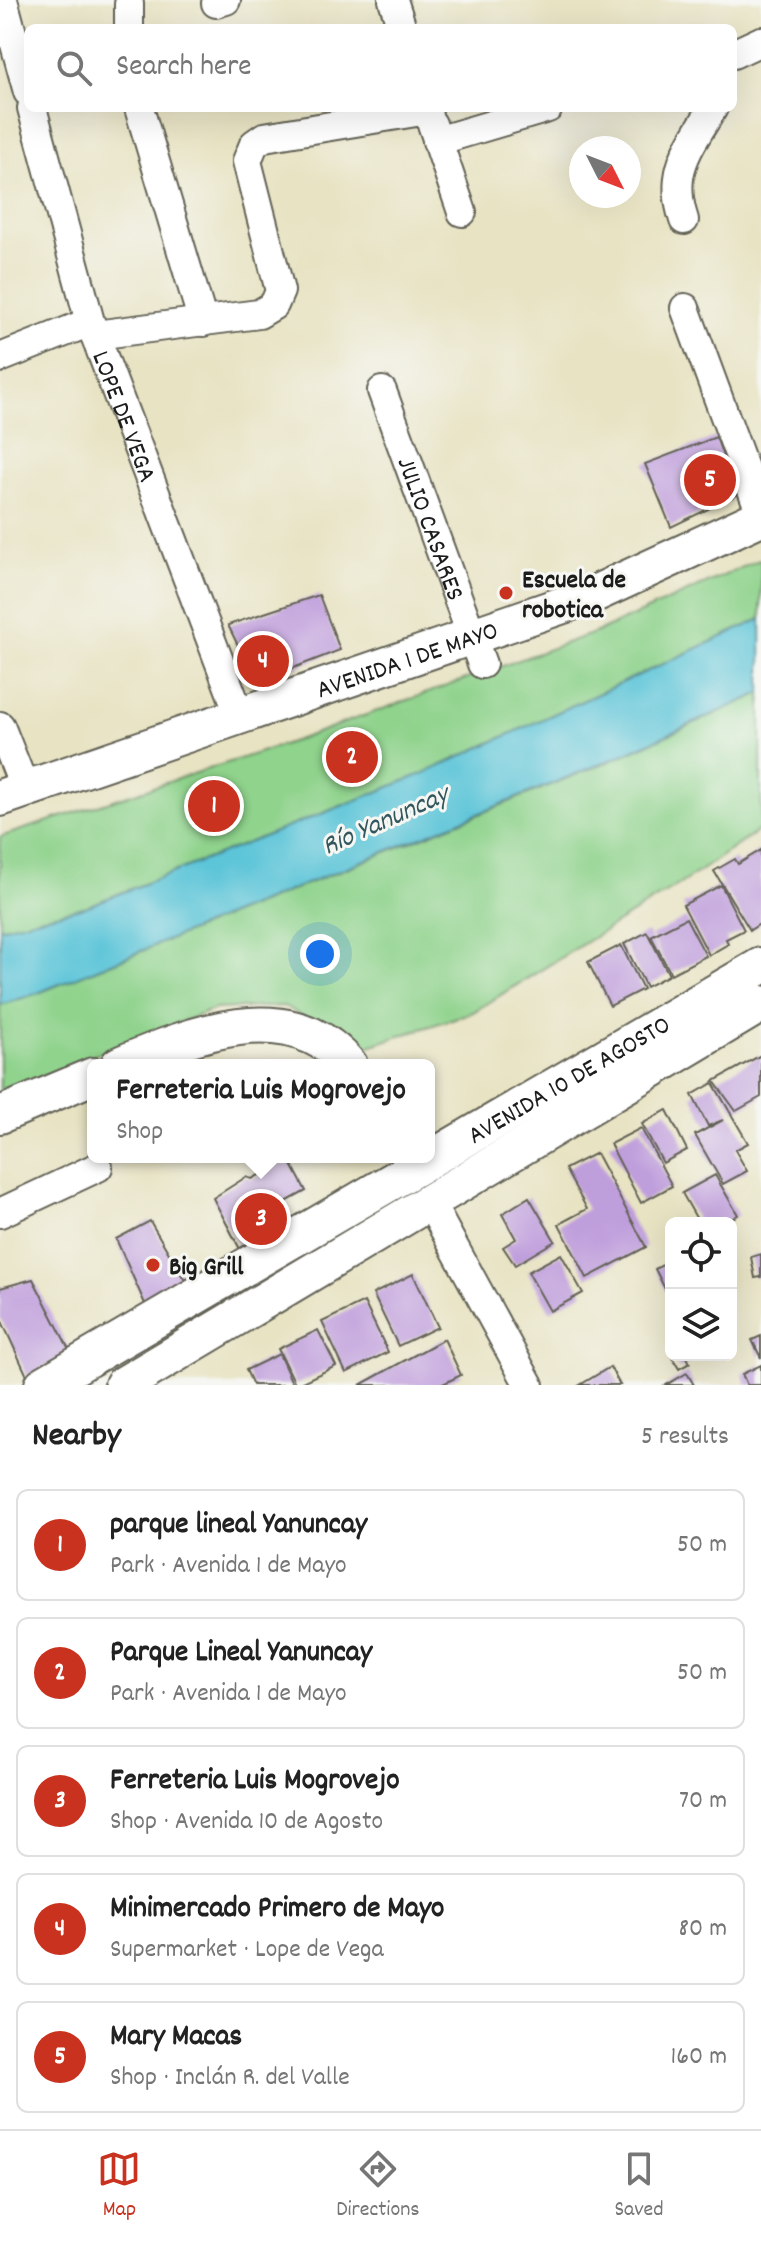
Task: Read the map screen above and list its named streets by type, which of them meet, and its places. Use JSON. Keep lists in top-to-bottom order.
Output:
{
  "streets": {
    "main road": ["AVENIDA 1 DE MAYO", "AVENIDA 10 DE AGOSTO"],
    "street": ["LOPE DE VEGA", "JULIO CASARES"]
  },
  "crossings": [
    ["LOPE DE VEGA", "AVENIDA 1 DE MAYO"],
    ["JULIO CASARES", "AVENIDA 1 DE MAYO"]
  ],
  "water": ["Río Yanuncay"],
  "places": ["Escuela de robotica", "Big Grill"],
  "north": "bottom right",
  "page": {
    "search": "Search here",
    "pins": [
      "5",
      "4",
      "2",
      "1",
      "3"
    ],
    "popup": ["Ferreteria Luis Mogrovejo", "Shop"],
    "heading": ["Nearby", "5 results"],
    "list": [
      {
        "mark": "1",
        "name": "parque lineal Yanuncay",
        "note": "Park · Avenida 1 de Mayo",
        "value": "50 m"
      },
      {
        "mark": "2",
        "name": "Parque Lineal Yanuncay",
        "note": "Park · Avenida 1 de Mayo",
        "value": "50 m"
      },
      {
        "mark": "3",
        "name": "Ferreteria Luis Mogrovejo",
        "note": "Shop · Avenida 10 de Agosto",
        "value": "70 m"
      },
      {
        "mark": "4",
        "name": "Minimercado Primero de Mayo",
        "note": "Supermarket · Lope de Vega",
        "value": "80 m"
      },
      {
        "mark": "5",
        "name": "Mary Macas",
        "note": "Shop · Inclán R. del Valle",
        "value": "160 m"
      }
    ],
    "nav": ["Map", "Directions", "Saved"]
  }
}
